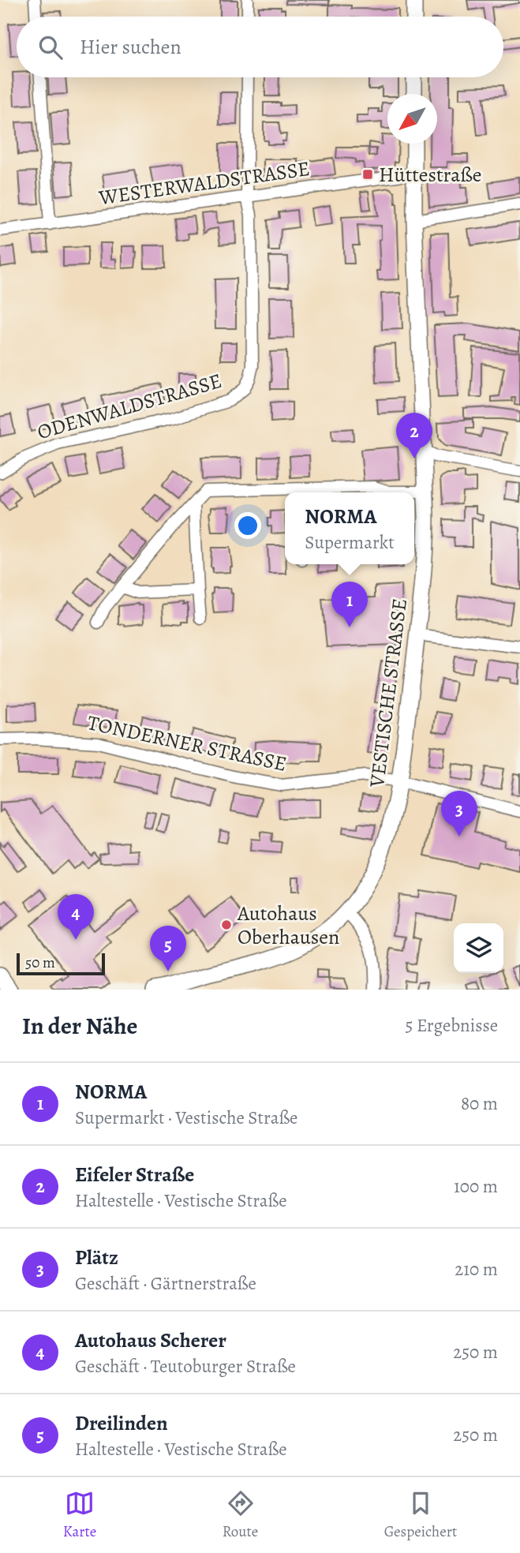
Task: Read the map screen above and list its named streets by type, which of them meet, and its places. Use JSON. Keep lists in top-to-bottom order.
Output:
{
  "streets": {
    "street": [
      "WESTERWALDSTRASSE",
      "ODENWALDSTRASSE",
      "VESTISCHE STRASSE",
      "TONDERNER STRASSE"
    ]
  },
  "crossings": [
    ["WESTERWALDSTRASSE", "ODENWALDSTRASSE"],
    ["WESTERWALDSTRASSE", "VESTISCHE STRASSE"],
    ["VESTISCHE STRASSE", "TONDERNER STRASSE"]
  ],
  "places": {
    "transit": ["Hüttestraße"],
    "other": ["Autohaus Oberhausen"]
  },
  "scale_bar": "50 m",
  "north": "bottom left",
  "page": {
    "search": "Hier suchen",
    "pins": [
      "2",
      "1",
      "3",
      "4",
      "5"
    ],
    "popup": ["NORMA", "Supermarkt"],
    "scale": "50 m",
    "heading": ["In der Nähe", "5 Ergebnisse"],
    "list": [
      {
        "mark": "1",
        "name": "NORMA",
        "note": "Supermarkt · Vestische Straße",
        "value": "80 m"
      },
      {
        "mark": "2",
        "name": "Eifeler Straße",
        "note": "Haltestelle · Vestische Straße",
        "value": "100 m"
      },
      {
        "mark": "3",
        "name": "Plätz",
        "note": "Geschäft · Gärtnerstraße",
        "value": "210 m"
      },
      {
        "mark": "4",
        "name": "Autohaus Scherer",
        "note": "Geschäft · Teutoburger Straße",
        "value": "250 m"
      },
      {
        "mark": "5",
        "name": "Dreilinden",
        "note": "Haltestelle · Vestische Straße",
        "value": "250 m"
      }
    ],
    "nav": ["Karte", "Route", "Gespeichert"]
  }
}
